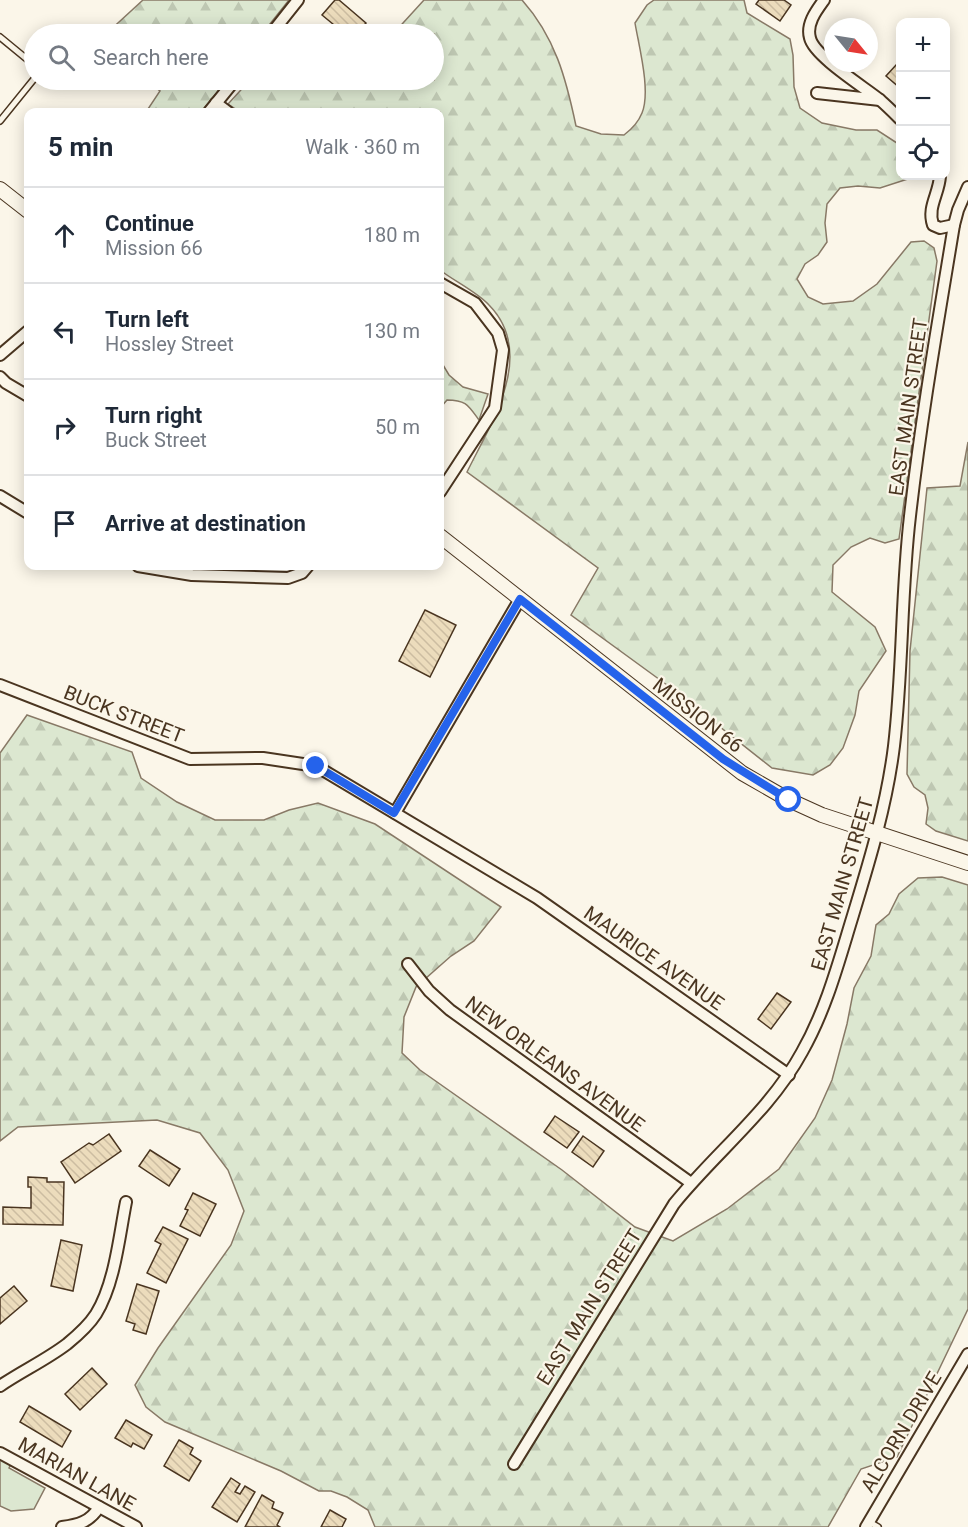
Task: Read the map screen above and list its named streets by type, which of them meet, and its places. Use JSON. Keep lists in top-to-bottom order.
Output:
{
  "streets": {
    "street": [
      "EAST MAIN STREET",
      "BUCK STREET",
      "MISSION 66",
      "MAURICE AVENUE",
      "NEW ORLEANS AVENUE",
      "ALCORN DRIVE",
      "MARIAN LANE"
    ]
  },
  "crossings": [
    ["EAST MAIN STREET", "MISSION 66"],
    ["EAST MAIN STREET", "MAURICE AVENUE"],
    ["EAST MAIN STREET", "NEW ORLEANS AVENUE"],
    ["BUCK STREET", "MAURICE AVENUE"]
  ],
  "north": "bottom right",
  "page": {
    "map_buttons": ["+", "−"],
    "search": "Search here",
    "heading": ["5 min", "Walk · 360 m"],
    "list": [
      ["Continue", "Mission 66", "180 m"],
      ["Turn left", "Hossley Street", "130 m"],
      ["Turn right", "Buck Street", "50 m"],
      "Arrive at destination"
    ]
  }
}
